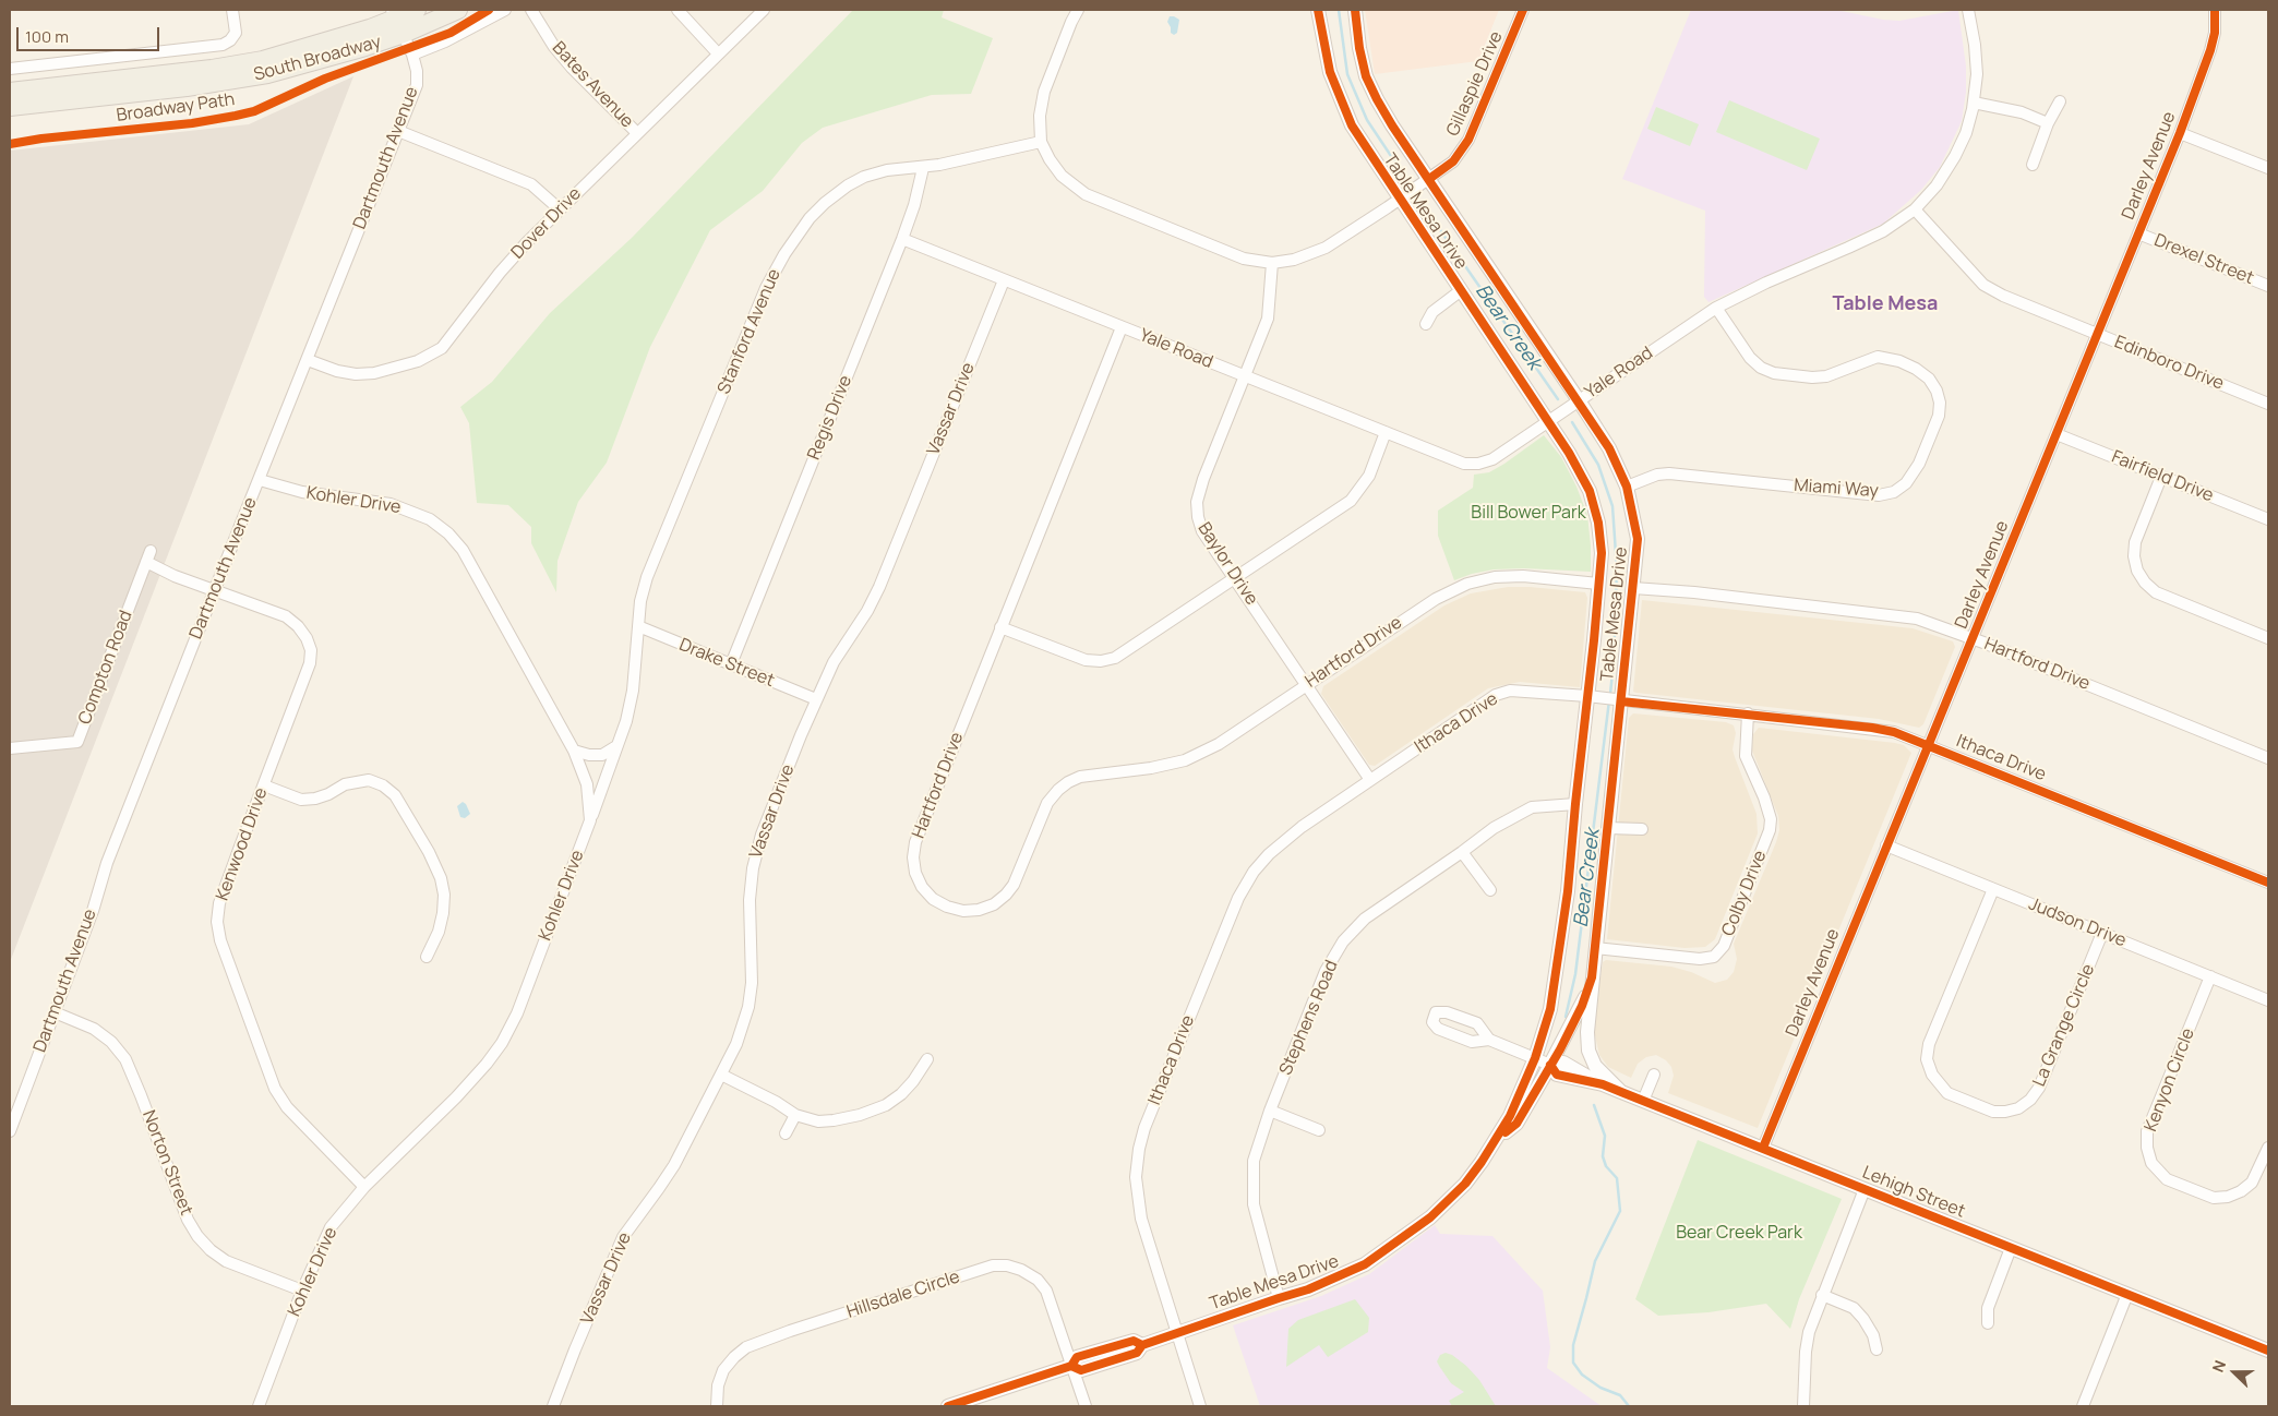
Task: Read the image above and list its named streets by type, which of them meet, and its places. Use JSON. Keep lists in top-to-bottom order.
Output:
{
  "streets": {
    "main road": ["South Broadway"],
    "street": [
      "Gillaspie Drive",
      "Bates Avenue",
      "Dartmouth Avenue",
      "Darley Avenue",
      "Table Mesa Drive",
      "Dover Drive",
      "Drexel Street",
      "Stanford Avenue",
      "Yale Road",
      "Edinboro Drive",
      "Vassar Drive",
      "Regis Drive",
      "Fairfield Drive",
      "Miami Way",
      "Kohler Drive",
      "Baylor Drive",
      "Hartford Drive",
      "Drake Street",
      "Compton Road",
      "Ithaca Drive",
      "Kenwood Drive",
      "Colby Drive",
      "Judson Drive",
      "Stephens Road",
      "La Grange Circle",
      "Kenyon Circle",
      "Norton Street",
      "Lehigh Street",
      "Hillsdale Circle"
    ],
    "cycle path": ["Broadway Path"]
  },
  "crossings": [
    ["South Broadway", "Dartmouth Avenue"],
    ["Gillaspie Drive", "Table Mesa Drive"],
    ["Gillaspie Drive", "Stanford Avenue"],
    ["Gillaspie Drive", "Baylor Drive"],
    ["Bates Avenue", "Dover Drive"],
    ["Dartmouth Avenue", "Dover Drive"],
    ["Dartmouth Avenue", "Kohler Drive"],
    ["Dartmouth Avenue", "Kenwood Drive"],
    ["Dartmouth Avenue", "Norton Street"],
    ["Darley Avenue", "Drexel Street"],
    ["Darley Avenue", "Edinboro Drive"],
    ["Darley Avenue", "Fairfield Drive"],
    ["Darley Avenue", "Hartford Drive"],
    ["Darley Avenue", "Ithaca Drive"],
    ["Darley Avenue", "Judson Drive"],
    ["Darley Avenue", "Lehigh Street"],
    ["Table Mesa Drive", "Yale Road"],
    ["Table Mesa Drive", "Miami Way"],
    ["Table Mesa Drive", "Hartford Drive"],
    ["Table Mesa Drive", "Ithaca Drive"],
    ["Table Mesa Drive", "Colby Drive"],
    ["Table Mesa Drive", "Stephens Road"],
    ["Table Mesa Drive", "Lehigh Street"],
    ["Table Mesa Drive", "Hillsdale Circle"],
    ["Stanford Avenue", "Regis Drive"],
    ["Stanford Avenue", "Kohler Drive"],
    ["Stanford Avenue", "Drake Street"],
    ["Yale Road", "Edinboro Drive"],
    ["Yale Road", "Vassar Drive"],
    ["Yale Road", "Regis Drive"],
    ["Yale Road", "Miami Way"],
    ["Yale Road", "Baylor Drive"],
    ["Yale Road", "Hartford Drive"],
    ["Vassar Drive", "Drake Street"],
    ["Regis Drive", "Drake Street"],
    ["Kohler Drive", "Kenwood Drive"],
    ["Kohler Drive", "Norton Street"],
    ["Baylor Drive", "Hartford Drive"],
    ["Baylor Drive", "Ithaca Drive"],
    ["Ithaca Drive", "Colby Drive"],
    ["Judson Drive", "La Grange Circle"],
    ["Judson Drive", "Kenyon Circle"]
  ],
  "districts": ["Table Mesa"],
  "water": ["Bear Creek"],
  "parks": ["Bill Bower Park", "Bear Creek Park"],
  "scale_bar": "100 m",
  "north": "left"
}
